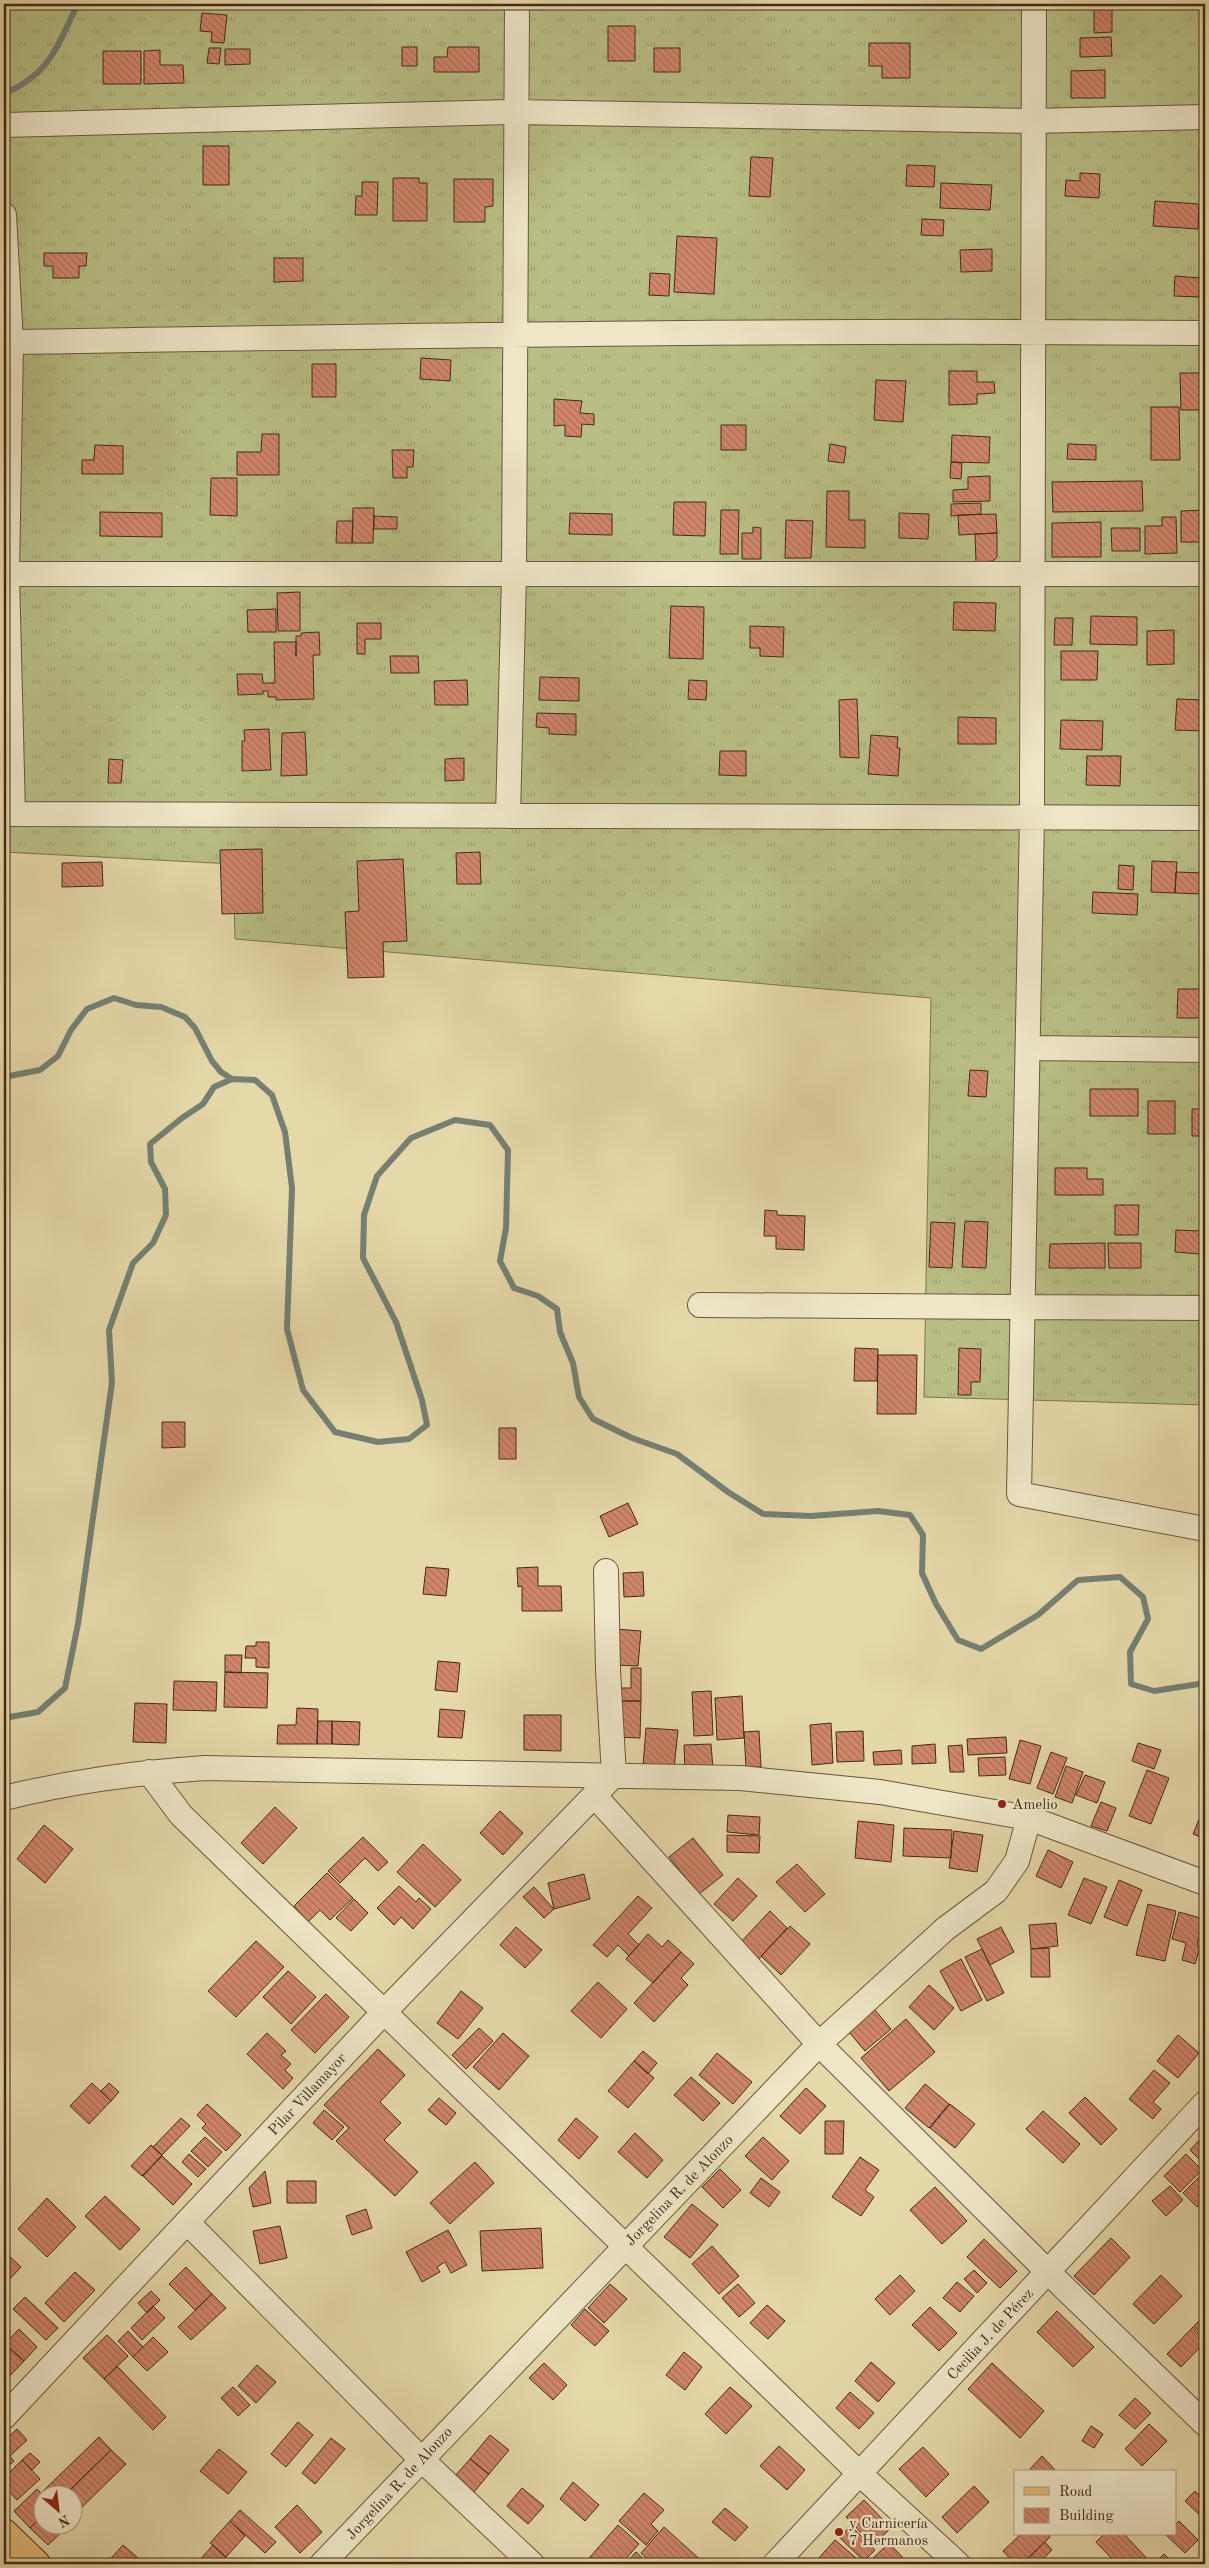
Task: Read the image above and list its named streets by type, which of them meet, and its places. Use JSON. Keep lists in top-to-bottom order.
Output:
{
  "streets": {
    "street": ["Pilar Villamayor", "Jorgelina R. de Alonzo", "Cecilia J. de Pérez"]
  },
  "places": ["Amelio", "y Carnicería 7 Hermanos"],
  "legend": ["Road", "Building"],
  "north": "bottom right"
}
